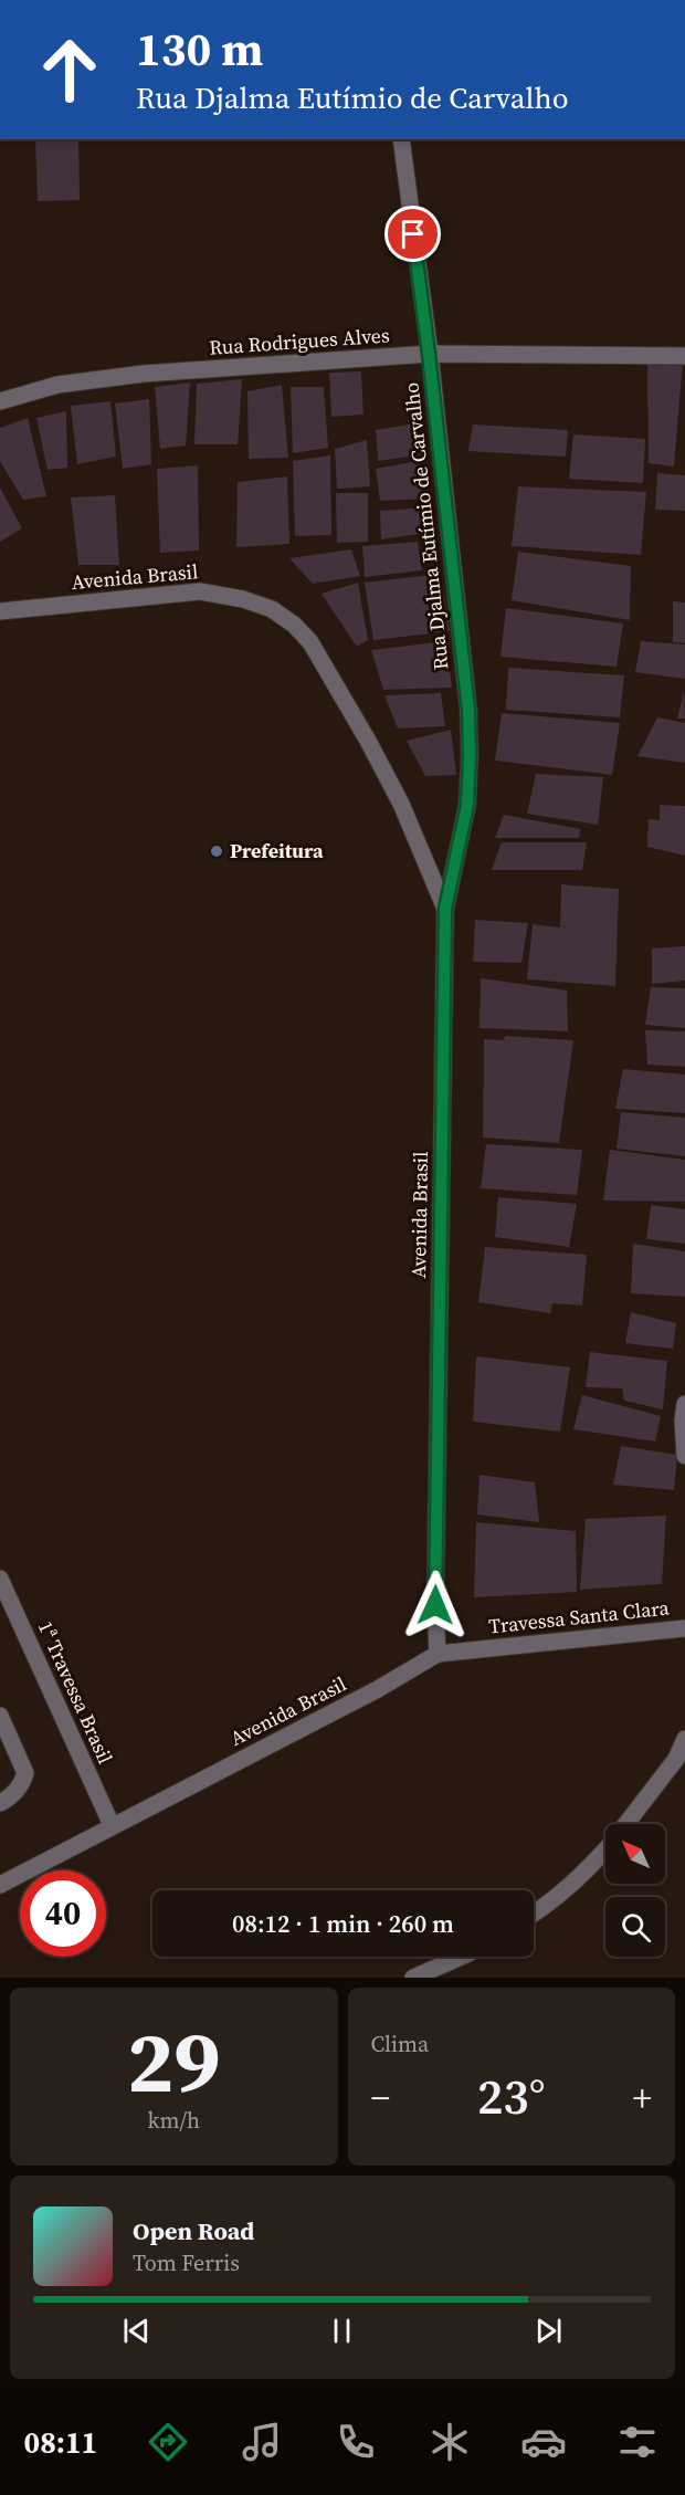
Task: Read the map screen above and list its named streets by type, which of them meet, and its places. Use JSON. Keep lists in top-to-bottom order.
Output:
{
  "streets": {
    "street": [
      "Rua Rodrigues Alves",
      "Rua Djalma Eutímio de Carvalho",
      "Avenida Brasil",
      "Travessa Santa Clara",
      "1ª Travessa Brasil"
    ]
  },
  "crossings": [
    ["Rua Rodrigues Alves", "Rua Djalma Eutímio de Carvalho"],
    ["Rua Djalma Eutímio de Carvalho", "Avenida Brasil"],
    ["Avenida Brasil", "Travessa Santa Clara"],
    ["Avenida Brasil", "1ª Travessa Brasil"]
  ],
  "places": ["Prefeitura"],
  "north": "top left",
  "page": {
    "turn": ["130 m", "Rua Djalma Eutímio de Carvalho"],
    "limit": "40",
    "trip": "08:12 · 1 min · 260 m",
    "tile": [
      ["29", "km/h"],
      "Clima"
    ],
    "heat": ["−", "23°", "+"],
    "song": ["Open Road", "Tom Ferris"],
    "tabs": "08:11"
  }
}
